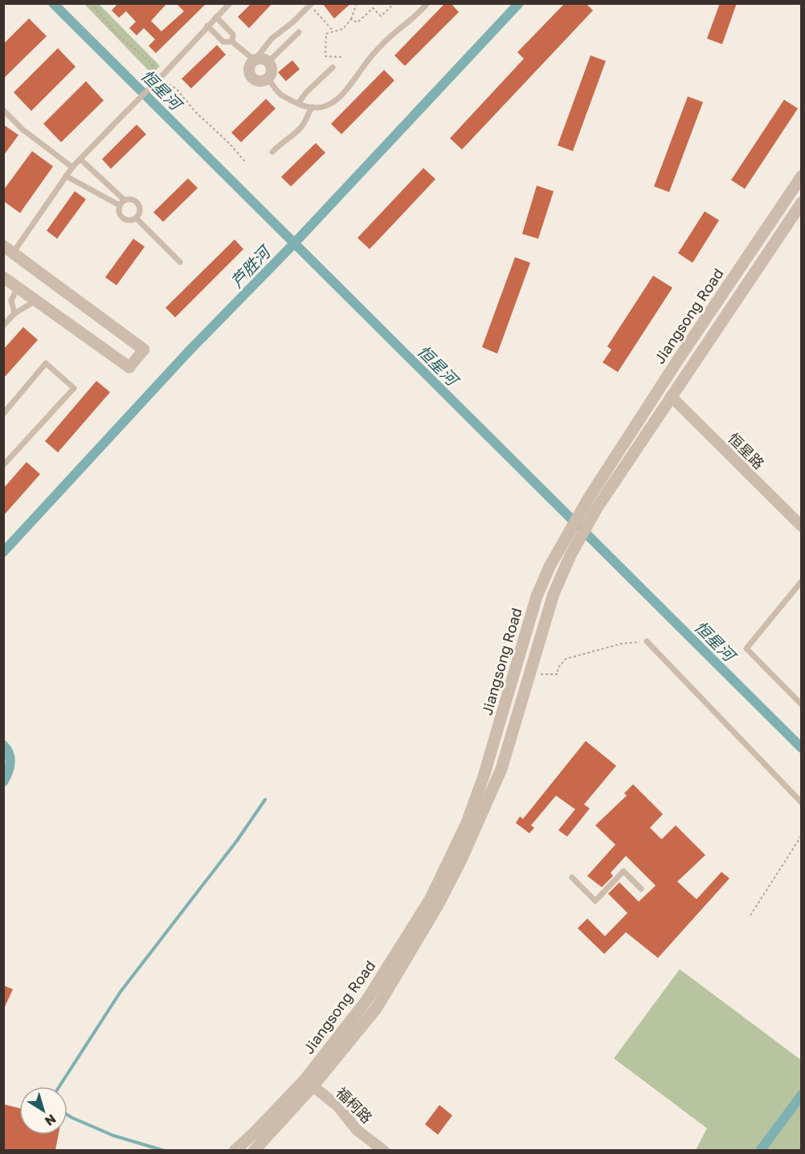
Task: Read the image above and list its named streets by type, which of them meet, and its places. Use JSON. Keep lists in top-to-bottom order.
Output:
{
  "streets": {
    "street": ["Jiangsong Road", "恒星路", "福柯路"]
  },
  "crossings": [
    ["Jiangsong Road", "恒星路"],
    ["Jiangsong Road", "福柯路"]
  ],
  "water": ["恒星河", "芦胜河"],
  "north": "bottom right"
}
